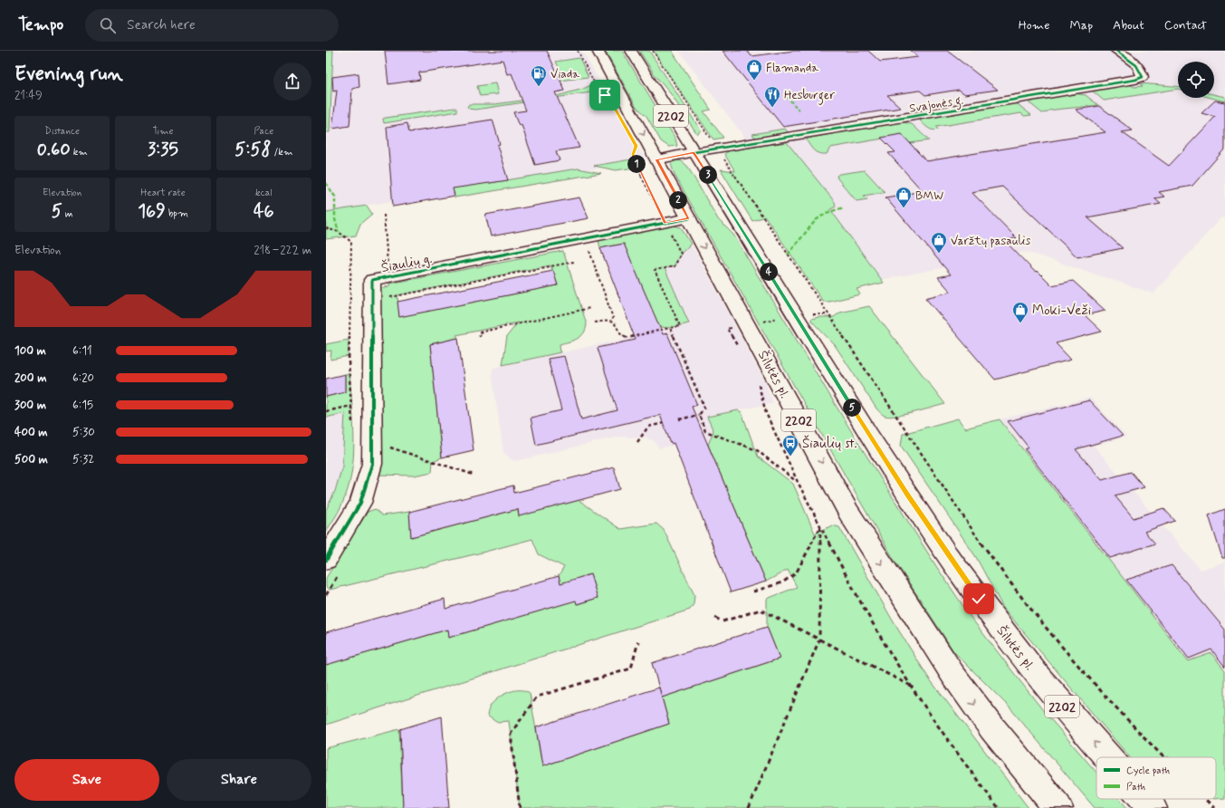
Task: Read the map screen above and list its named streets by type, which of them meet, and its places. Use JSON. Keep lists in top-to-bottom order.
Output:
{
  "streets": {
    "main road": [
      "Svajonės g.",
      "2202",
      "Šiaulių g.",
      "Šilutės pl."
    ]
  },
  "crossings": [
    ["Svajonės g.", "Šilutės pl."],
    ["Šiaulių g.", "Šilutės pl."]
  ],
  "places": {
    "shop": [
      "Flamanda",
      "BMW",
      "Varžtų pasaulis",
      "Moki-Veži"
    ],
    "fuel station": ["Viada"],
    "restaurant": ["Hesburger"],
    "bus stop": ["Šiaulių st."]
  },
  "legend": ["Cycle path", "Path"],
  "page": {
    "header": "Tempo",
    "search": "Search here",
    "nav": [
      "Home",
      "Map",
      "About",
      "Contact"
    ],
    "heading": ["Evening run", "21:49"],
    "stats": [
      ["Distance", "0.60 km"],
      ["Time", "3:35"],
      ["Pace", "5:58 /km"],
      ["Elevation", "5 m"],
      ["Heart rate", "169 bpm"],
      ["kcal", "46"]
    ],
    "pins": [
      "1",
      "3",
      "2",
      "4",
      "5"
    ],
    "chart": ["Elevation", "218–222 m"],
    "list": [
      {
        "name": "100 m",
        "note": "6:11"
      },
      {
        "name": "200 m",
        "note": "6:20"
      },
      {
        "name": "300 m",
        "note": "6:15"
      },
      {
        "name": "400 m",
        "note": "5:30"
      },
      {
        "name": "500 m",
        "note": "5:32"
      }
    ],
    "buttons": ["Save", "Share"]
  }
}
